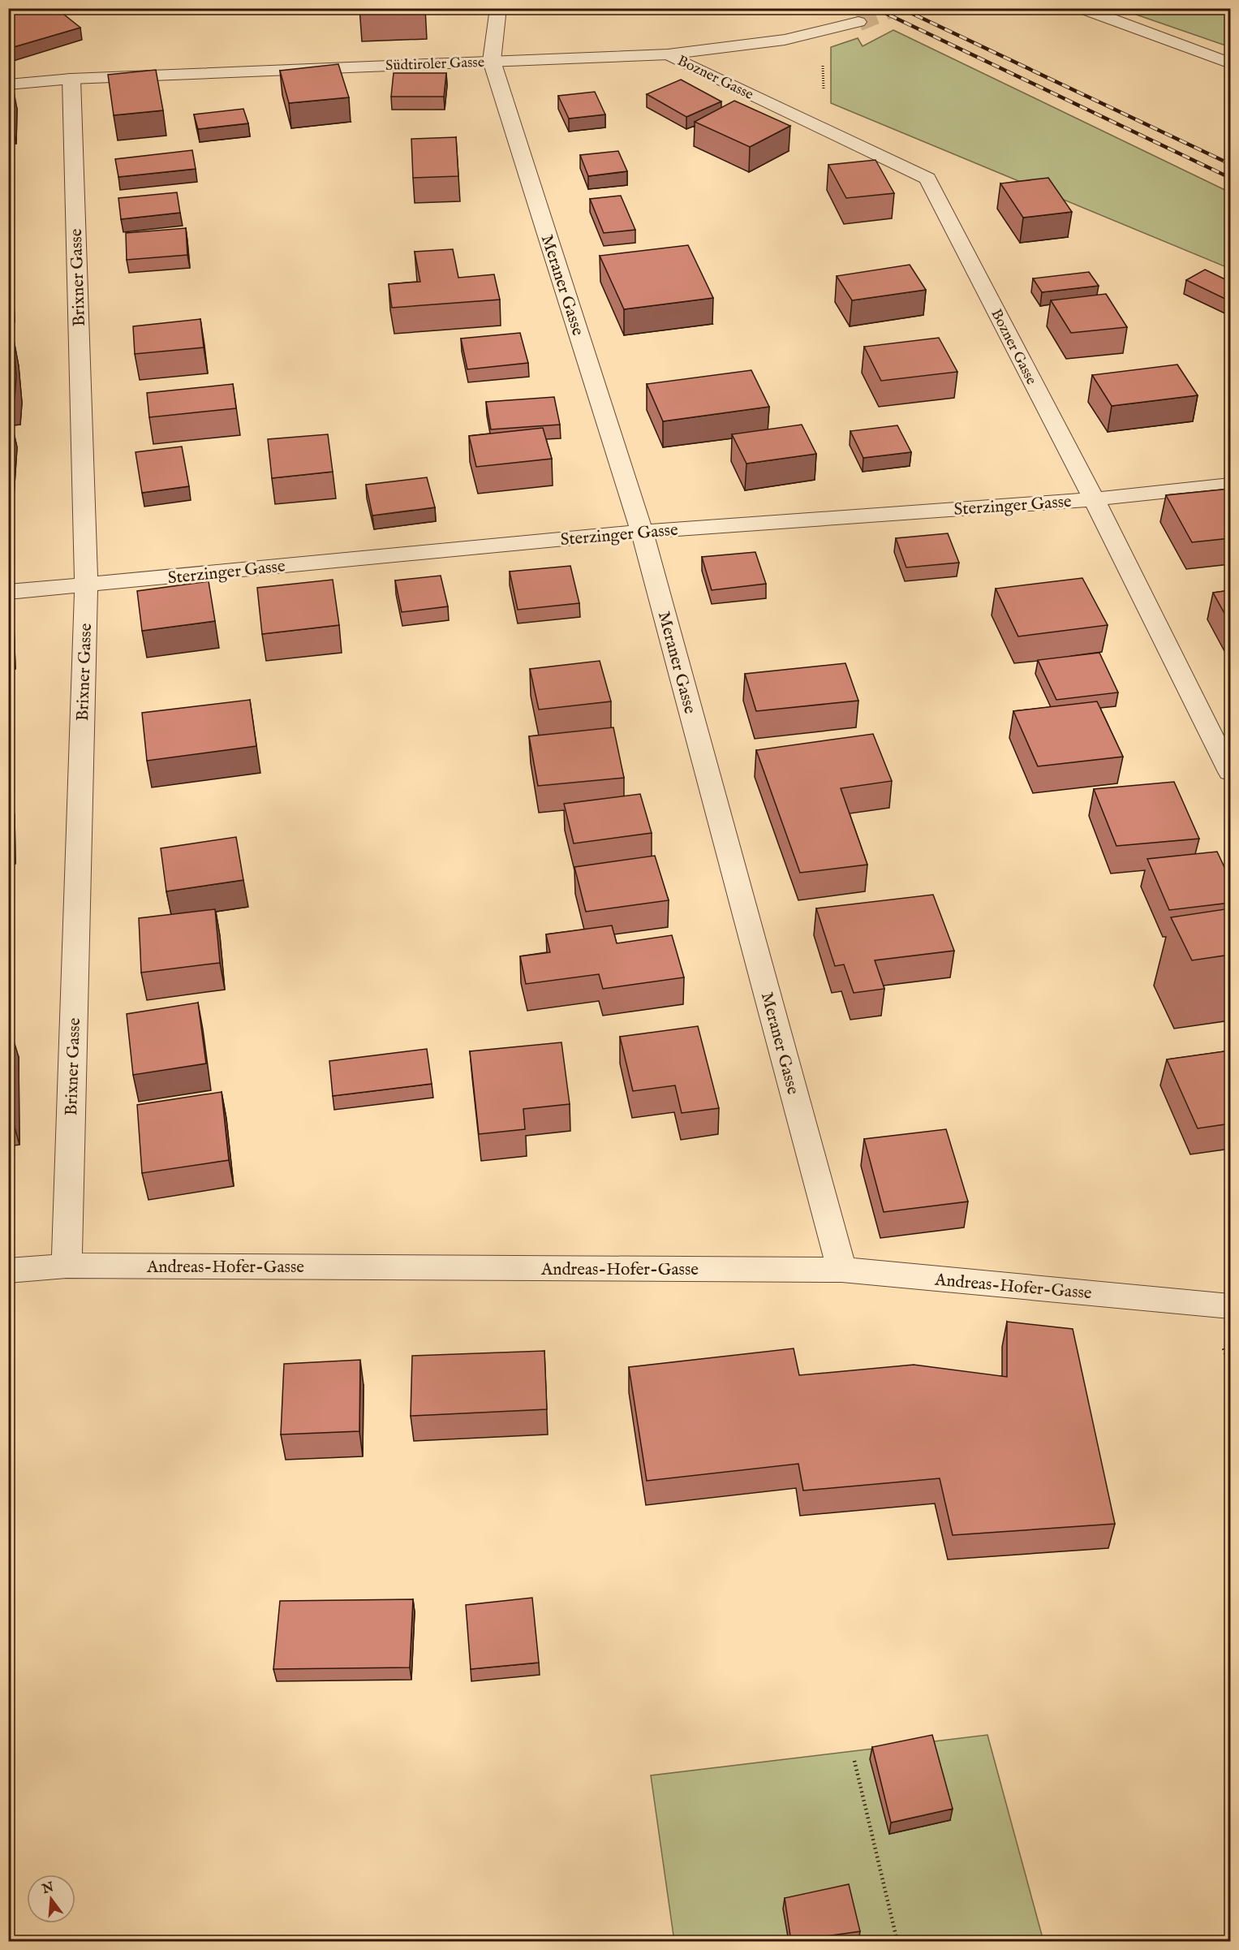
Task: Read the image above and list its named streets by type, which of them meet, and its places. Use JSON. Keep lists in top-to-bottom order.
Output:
{
  "streets": {
    "street": [
      "Südtiroler Gasse",
      "Bozner Gasse",
      "Brixner Gasse",
      "Meraner Gasse",
      "Sterzinger Gasse",
      "Andreas-Hofer-Gasse"
    ]
  },
  "crossings": [
    ["Südtiroler Gasse", "Bozner Gasse"],
    ["Südtiroler Gasse", "Brixner Gasse"],
    ["Südtiroler Gasse", "Meraner Gasse"],
    ["Bozner Gasse", "Sterzinger Gasse"],
    ["Brixner Gasse", "Sterzinger Gasse"],
    ["Brixner Gasse", "Andreas-Hofer-Gasse"],
    ["Meraner Gasse", "Sterzinger Gasse"],
    ["Meraner Gasse", "Andreas-Hofer-Gasse"]
  ],
  "north": "top"
}
